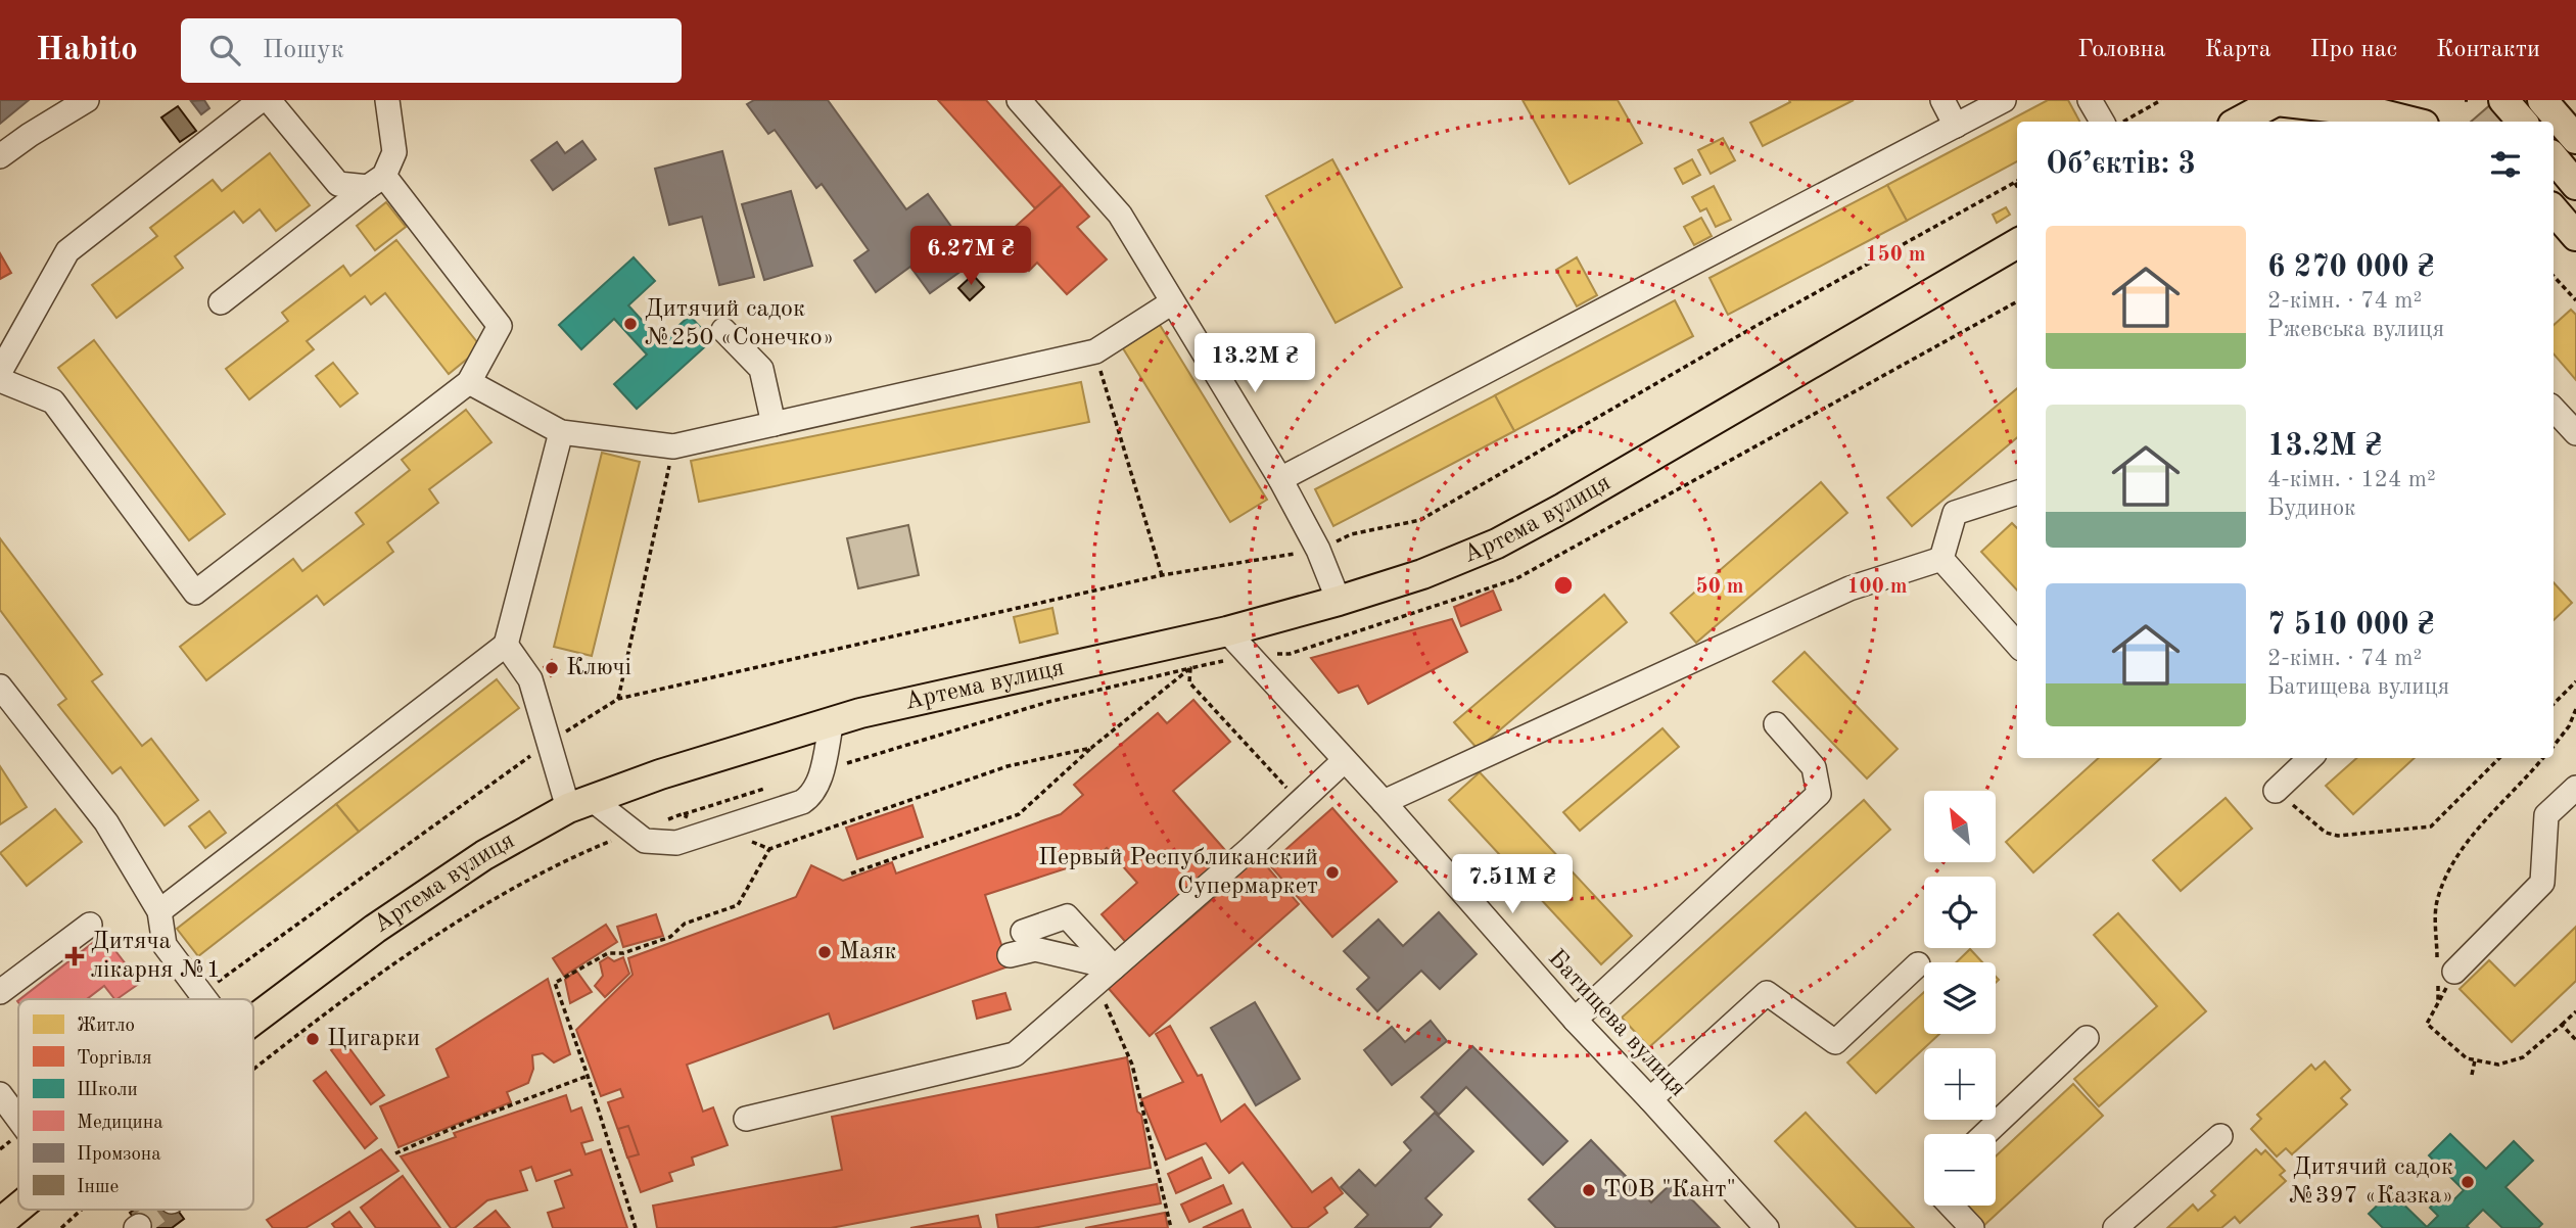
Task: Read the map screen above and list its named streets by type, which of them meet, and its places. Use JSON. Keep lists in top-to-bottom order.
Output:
{
  "streets": {
    "main road": ["Артема вулиця"],
    "street": ["Батищева вулиця"]
  },
  "crossings": [
    ["Артема вулиця", "Батищева вулиця"]
  ],
  "places": {
    "other": [
      "Дитячий садок №250 «Сонечко»",
      "Ключі",
      "Первый Республиканский Супермаркет",
      "Маяк",
      "Цигарки",
      "Дитячий садок №397 «Казка»",
      "ТОВ \"Кант\""
    ],
    "health": ["Дитяча лікарня №1"]
  },
  "legend": [
    "Житло",
    "Торгівля",
    "Школи",
    "Медицина",
    "Промзона",
    "Інше"
  ],
  "north": "top left",
  "page": {
    "header": "Habito",
    "search": "Пошук",
    "nav": [
      "Головна",
      "Карта",
      "Про нас",
      "Контакти"
    ],
    "heading": "Об’єктів: 3",
    "list": [
      {
        "name": "6 270 000 ₴",
        "note": "2-кімн. · 74 m² · Ржевська вулиця"
      },
      {
        "name": "13.2M ₴",
        "note": "4-кімн. · 124 m² · Будинок"
      },
      {
        "name": "7 510 000 ₴",
        "note": "2-кімн. · 74 m² · Батищева вулиця"
      }
    ],
    "price": ["6.27M ₴", "13.2M ₴", "7.51M ₴"],
    "map_buttons": ["+", "−"]
  },
  "rings": ["150 m", "50 m", "100 m"]
}
